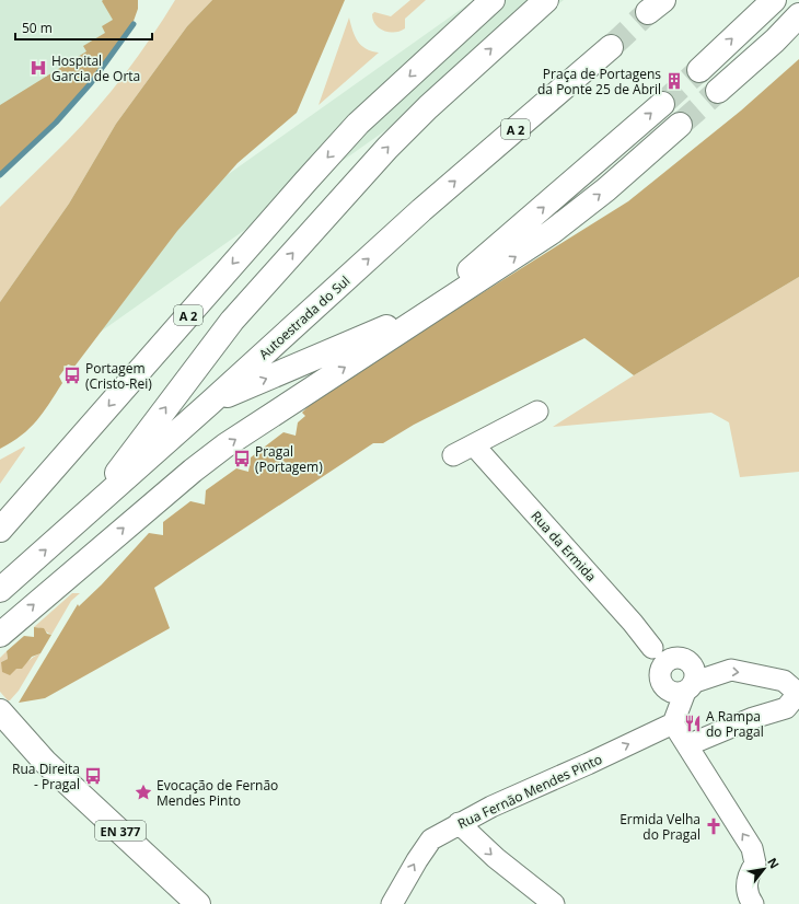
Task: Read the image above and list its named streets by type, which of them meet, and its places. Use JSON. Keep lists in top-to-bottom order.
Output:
{
  "streets": {
    "main road": ["A 2", "Autoestrada do Sul", "EN 377"],
    "street": ["Rua da Ermida", "Rua Fernão Mendes Pinto"]
  },
  "one_way": ["Rua Fernão Mendes Pinto"],
  "places": {
    "hospital": ["Hospital Garcia de Orta"],
    "building": ["Praça de Portagens da Ponte 25 de Abril"],
    "bus stop": ["Portagem (Cristo-Rei)", "Pragal (Portagem)", "Rua Direita - Pragal"],
    "restaurant": ["A Rampa do Pragal"],
    "place": ["Evocação de Fernão Mendes Pinto"],
    "church": ["Ermida Velha do Pragal"]
  },
  "scale_bar": "50 m",
  "north": "top right"
}
